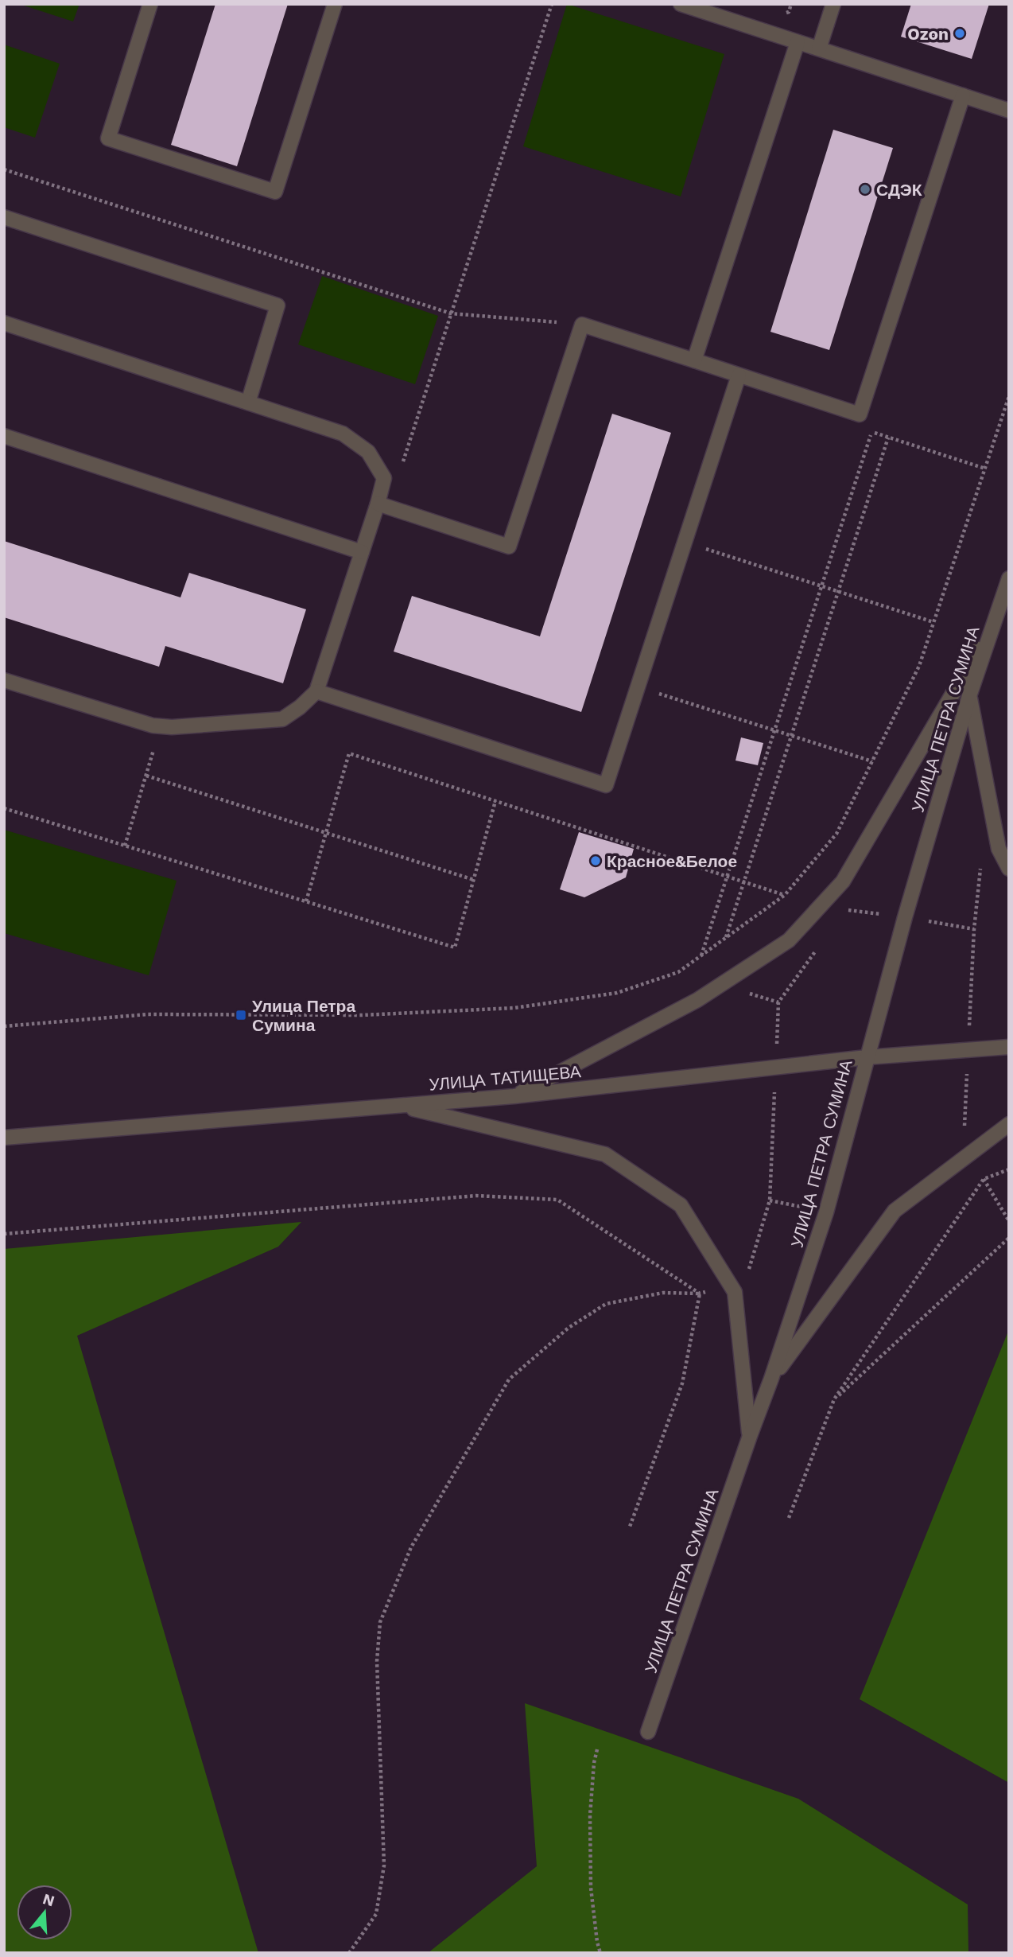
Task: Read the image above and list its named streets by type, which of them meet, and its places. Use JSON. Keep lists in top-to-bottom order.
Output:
{
  "streets": {
    "street": ["УЛИЦА ПЕТРА СУМИНА", "УЛИЦА ТАТИЩЕВА"]
  },
  "crossings": [
    ["УЛИЦА ПЕТРА СУМИНА", "УЛИЦА ТАТИЩЕВА"]
  ],
  "places": {
    "other": ["Ozon", "СДЭК", "Красное&Белое"],
    "transit": ["Улица Петра Сумина"]
  },
  "north": "top"
}
